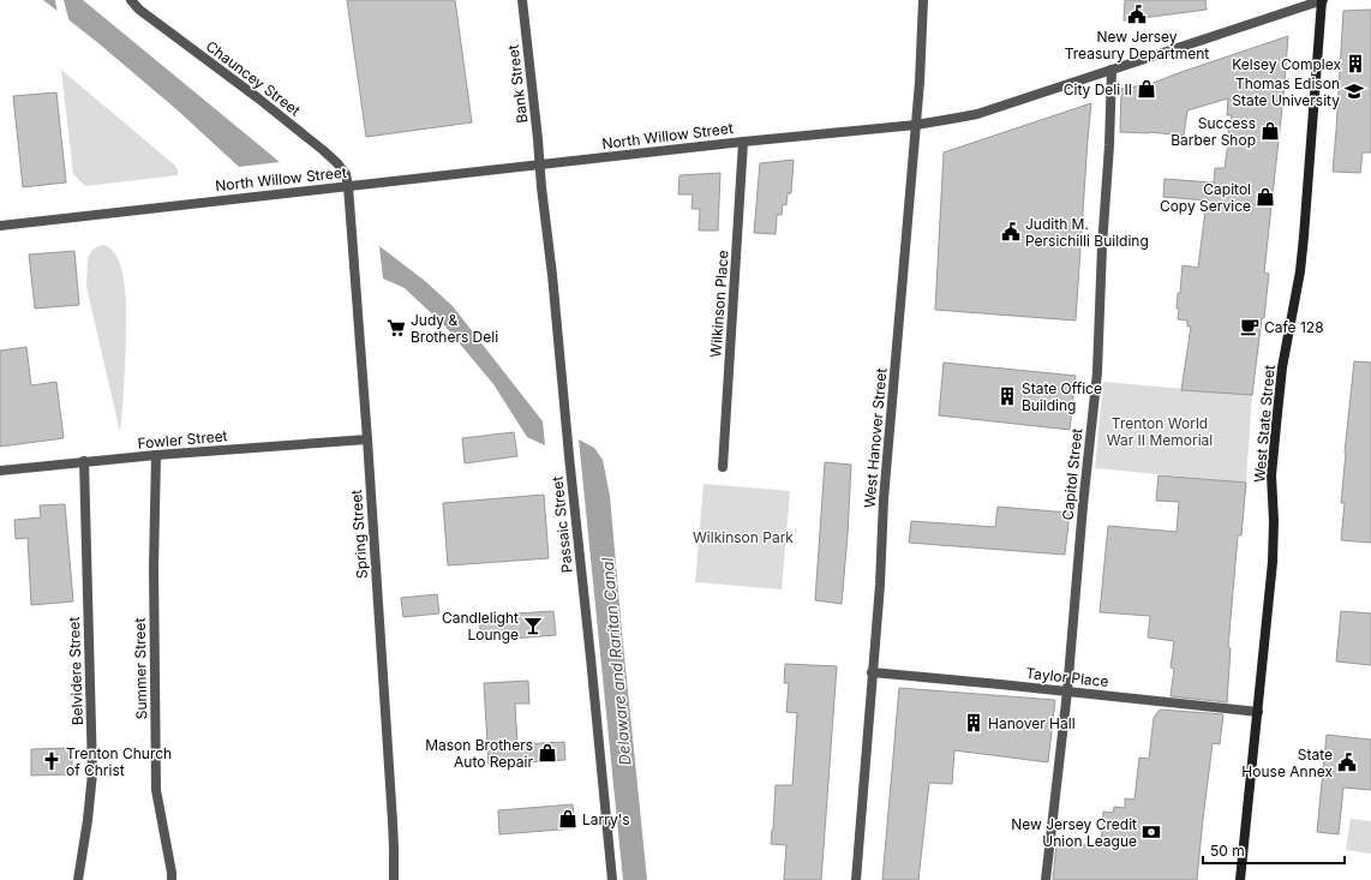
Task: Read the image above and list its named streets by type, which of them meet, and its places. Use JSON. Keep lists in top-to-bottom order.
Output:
{
  "streets": {
    "street": [
      "Chauncey Street",
      "Bank Street",
      "North Willow Street",
      "Wilkinson Place",
      "West State Street",
      "West Hanover Street",
      "Fowler Street",
      "Capitol Street",
      "Passaic Street",
      "Spring Street",
      "Summer Street",
      "Belvidere Street",
      "Taylor Place"
    ]
  },
  "crossings": [
    ["Chauncey Street", "North Willow Street"],
    ["Chauncey Street", "Spring Street"],
    ["Bank Street", "North Willow Street"],
    ["Bank Street", "Passaic Street"],
    ["North Willow Street", "Wilkinson Place"],
    ["North Willow Street", "West State Street"],
    ["North Willow Street", "West Hanover Street"],
    ["North Willow Street", "Capitol Street"],
    ["North Willow Street", "Passaic Street"],
    ["North Willow Street", "Spring Street"],
    ["West State Street", "Taylor Place"],
    ["West Hanover Street", "Taylor Place"],
    ["Fowler Street", "Spring Street"],
    ["Fowler Street", "Summer Street"],
    ["Fowler Street", "Belvidere Street"],
    ["Capitol Street", "Taylor Place"]
  ],
  "water": ["Delaware and Raritan Canal"],
  "parks": ["Trenton World War II Memorial", "Wilkinson Park"],
  "places": {
    "public building": ["New Jersey Treasury Department", "Judith M. Persichilli Building", "State House Annex"],
    "building": ["Kelsey Complex", "State Office Building", "Hanover Hall"],
    "shop": [
      "City Deli II",
      "Success Barber Shop",
      "Capitol Copy Service",
      "Mason Brothers Auto Repair",
      "Larry's"
    ],
    "school or university": ["Thomas Edison State University"],
    "cafe": ["Cafe 128"],
    "supermarket": ["Judy & Brothers Deli"],
    "bar": ["Candlelight Lounge"],
    "church": ["Trenton Church of Christ"],
    "bank": ["New Jersey Credit Union League"]
  },
  "scale_bar": "50 m"
}
